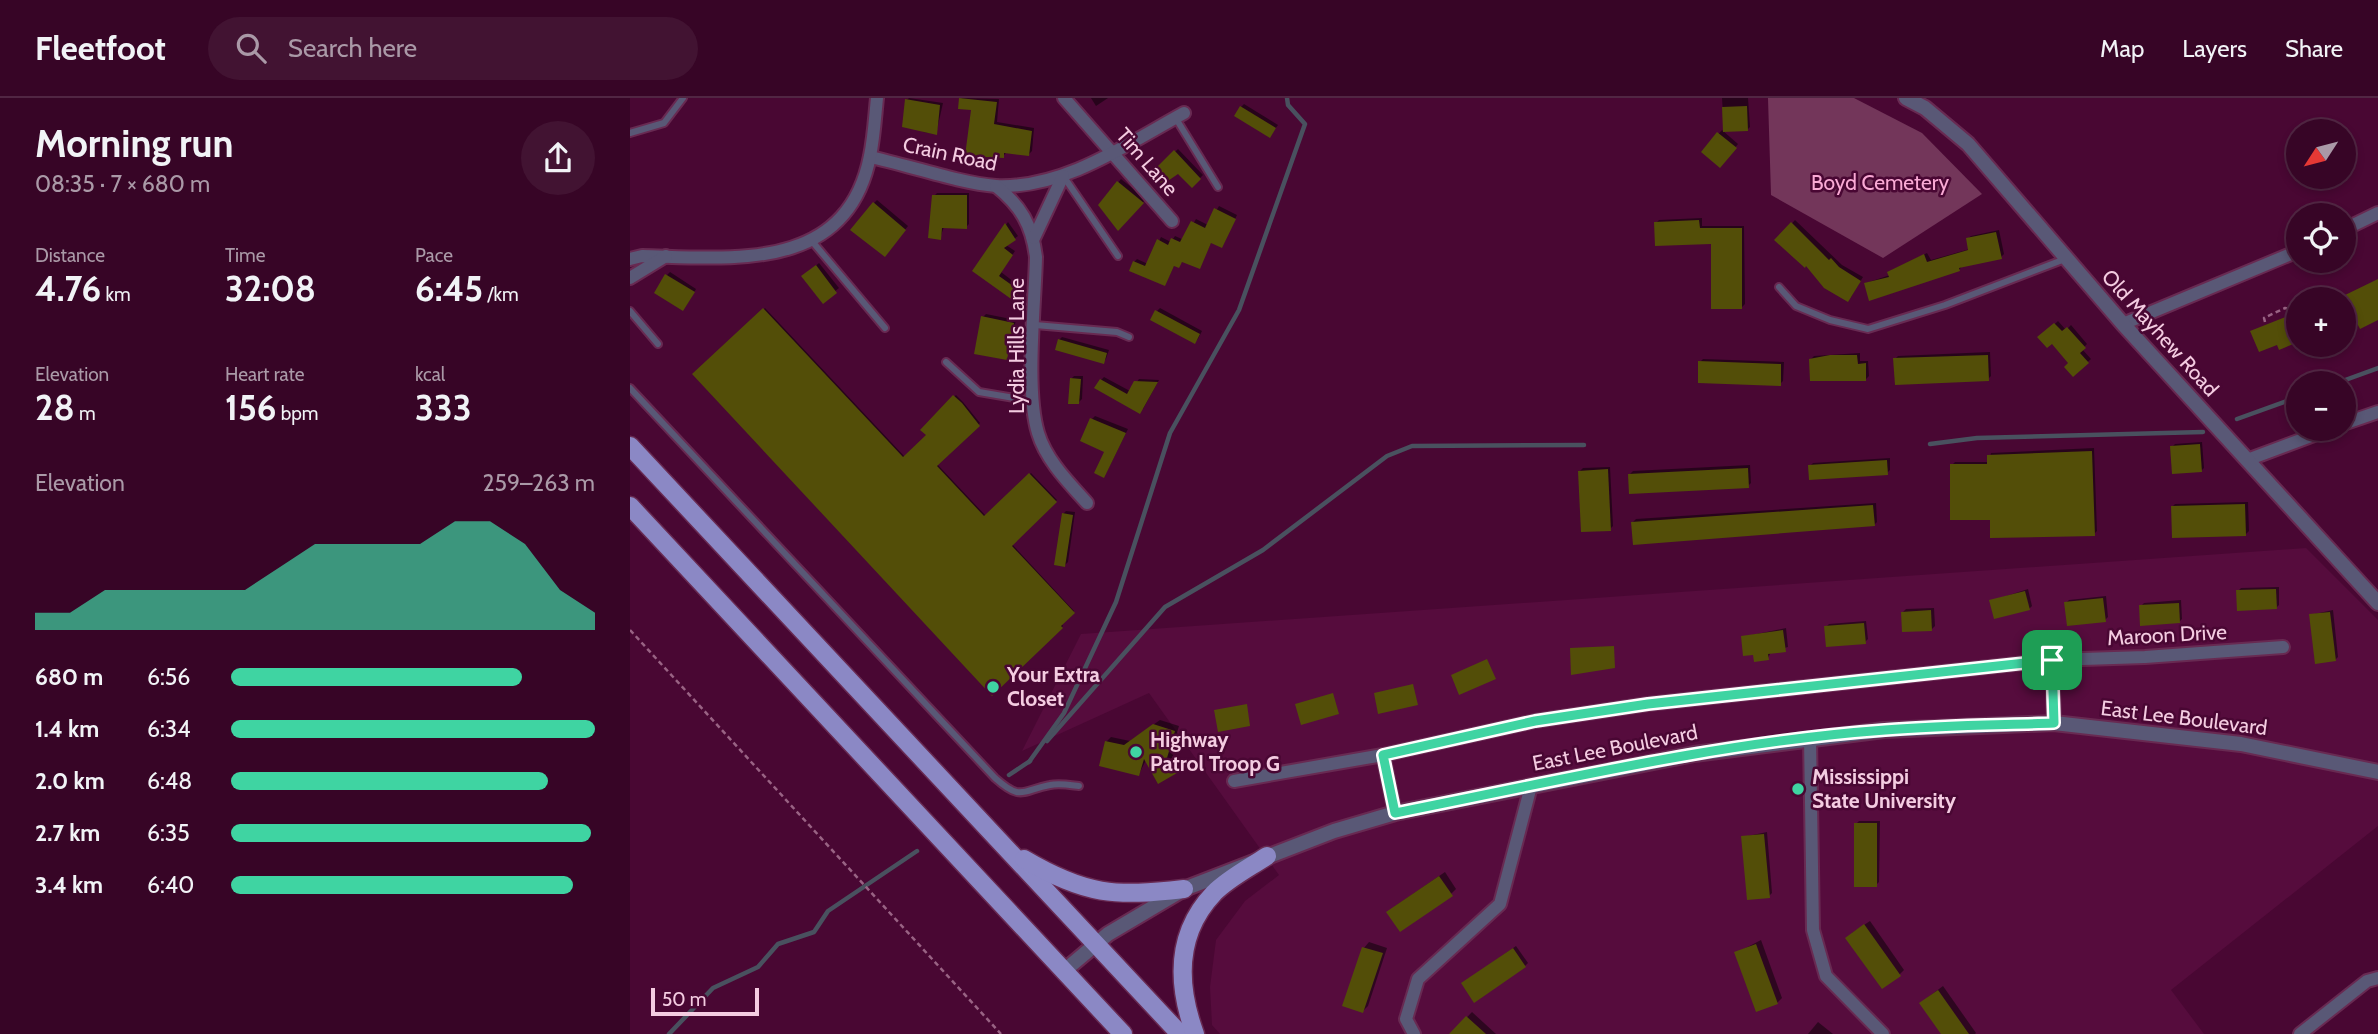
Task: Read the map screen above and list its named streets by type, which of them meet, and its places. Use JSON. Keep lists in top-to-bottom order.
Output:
{
  "streets": {
    "street": [
      "Crain Road",
      "Tim Lane",
      "Old Mayhew Road",
      "Lydia Hills Lane",
      "Maroon Drive",
      "East Lee Boulevard"
    ]
  },
  "crossings": [
    ["Crain Road", "Tim Lane"],
    ["Crain Road", "Lydia Hills Lane"]
  ],
  "parks": ["Boyd Cemetery"],
  "places": ["Your Extra Closet", "Highway Patrol Troop G", "Mississippi State University"],
  "scale_bar": "50 m",
  "north": "bottom left",
  "page": {
    "header": "Fleetfoot",
    "search": "Search here",
    "nav": ["Map", "Layers", "Share"],
    "heading": ["Morning run", "08:35 · 7 × 680 m"],
    "map_buttons": ["+", "−"],
    "stats": [
      ["Distance", "4.76 km"],
      ["Time", "32:08"],
      ["Pace", "6:45 /km"],
      ["Elevation", "28 m"],
      ["Heart rate", "156 bpm"],
      ["kcal", "333"]
    ],
    "chart": ["Elevation", "259–263 m"],
    "list": [
      {
        "name": "680 m",
        "note": "6:56"
      },
      {
        "name": "1.4 km",
        "note": "6:34"
      },
      {
        "name": "2.0 km",
        "note": "6:48"
      },
      {
        "name": "2.7 km",
        "note": "6:35"
      },
      {
        "name": "3.4 km",
        "note": "6:40"
      }
    ],
    "scale": "50 m"
  }
}
